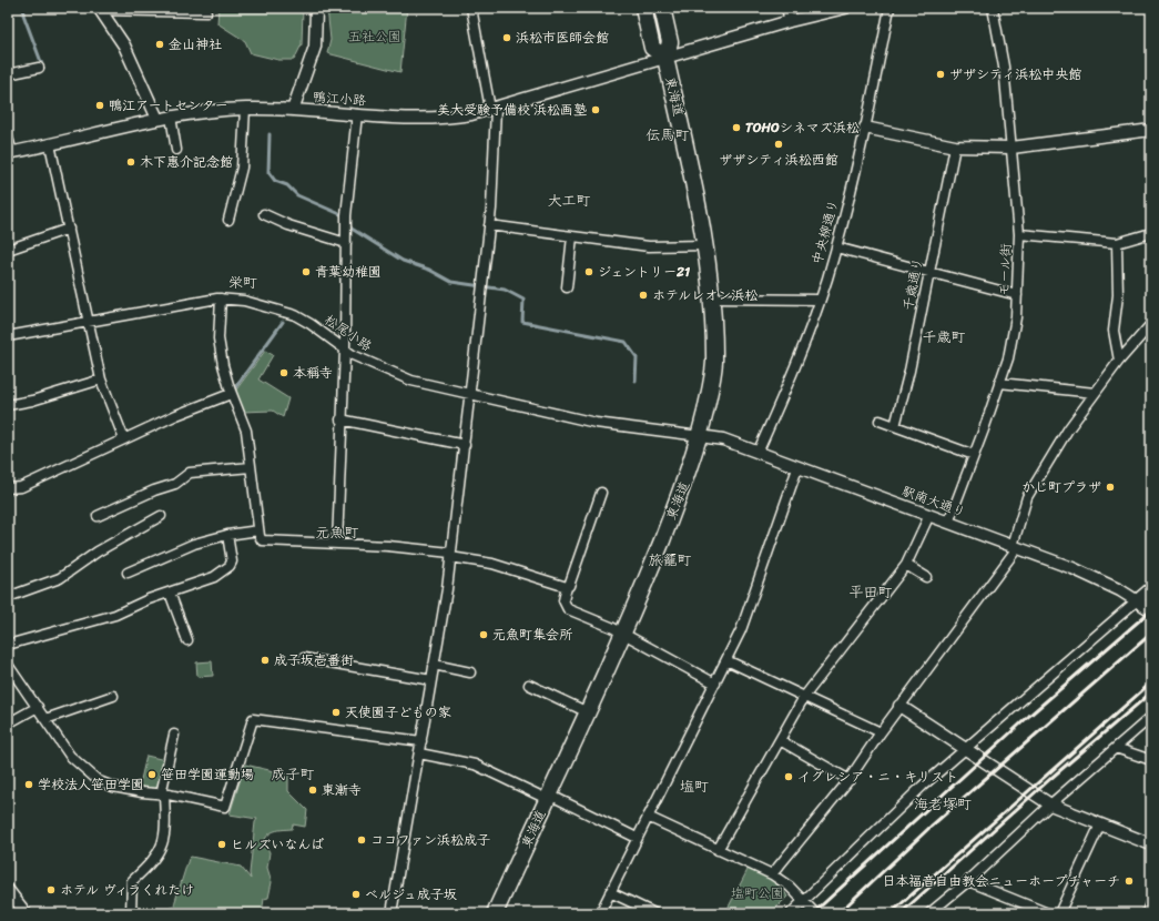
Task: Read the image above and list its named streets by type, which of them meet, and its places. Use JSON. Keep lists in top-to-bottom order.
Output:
{
  "streets": {
    "highway": ["東海道"],
    "street": [
      "鴨江小路",
      "中央柳通り",
      "モール街",
      "千歳通り",
      "松尾小路",
      "駅南大通り"
    ]
  },
  "crossings": [
    ["東海道", "鴨江小路"],
    ["東海道", "松尾小路"],
    ["東海道", "駅南大通り"],
    ["中央柳通り", "駅南大通り"],
    ["モール街", "駅南大通り"],
    ["松尾小路", "駅南大通り"]
  ],
  "districts": [
    "伝馬町",
    "大工町",
    "栄町",
    "千歳町",
    "元魚町",
    "旅籠町",
    "平田町",
    "成子町",
    "塩町",
    "海老塚町"
  ],
  "parks": ["五社公園", "塩町公園"],
  "places": [
    "浜松市医師会館",
    "金山神社",
    "ザザシティ浜松中央館",
    "鴨江アートセンター",
    "美大受験予備校 浜松画塾",
    "TOHOシネマズ浜松",
    "ザザシティ浜松西館",
    "木下惠介記念館",
    "青葉幼稚園",
    "ジェントリー21",
    "ホテルレオン浜松",
    "本稱寺",
    "かじ町プラザ",
    "元魚町集会所",
    "成子坂壱番街",
    "天使園子どもの家",
    "笹田学園運動場",
    "イグレシア・ニ・キリスト",
    "学校法人笹田学園",
    "東漸寺",
    "ココファン浜松成子",
    "ヒルズいなんば",
    "日本福音自由教会ニューホープチャーチ",
    "ホテル ヴィラくれたけ",
    "ベルジュ成子坂"
  ]
}
